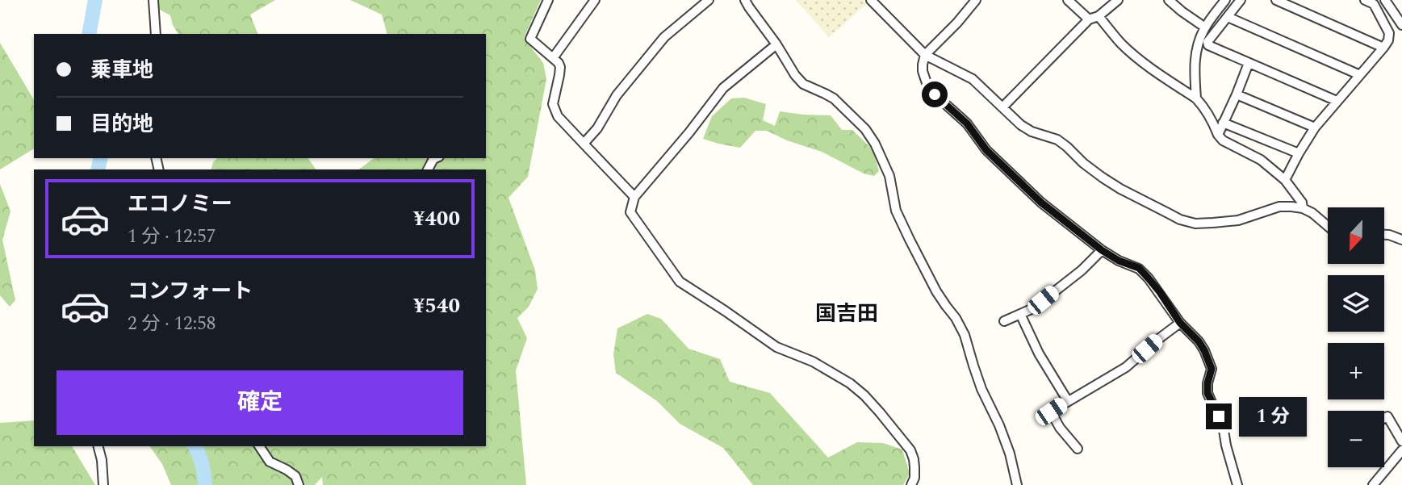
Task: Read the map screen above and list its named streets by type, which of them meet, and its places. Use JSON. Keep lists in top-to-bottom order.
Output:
{
  "districts": ["国吉田"],
  "north": "bottom",
  "page": {
    "banner": ["乗車地", "目的地"],
    "list": [
      {
        "name": "エコノミー",
        "note": "1 分 · 12:57",
        "value": "¥400"
      },
      {
        "name": "コンフォート",
        "note": "2 分 · 12:58",
        "value": "¥540"
      }
    ],
    "map_buttons": ["+", "−"],
    "buttons": "確定",
    "bubble": "1 分"
  }
}
